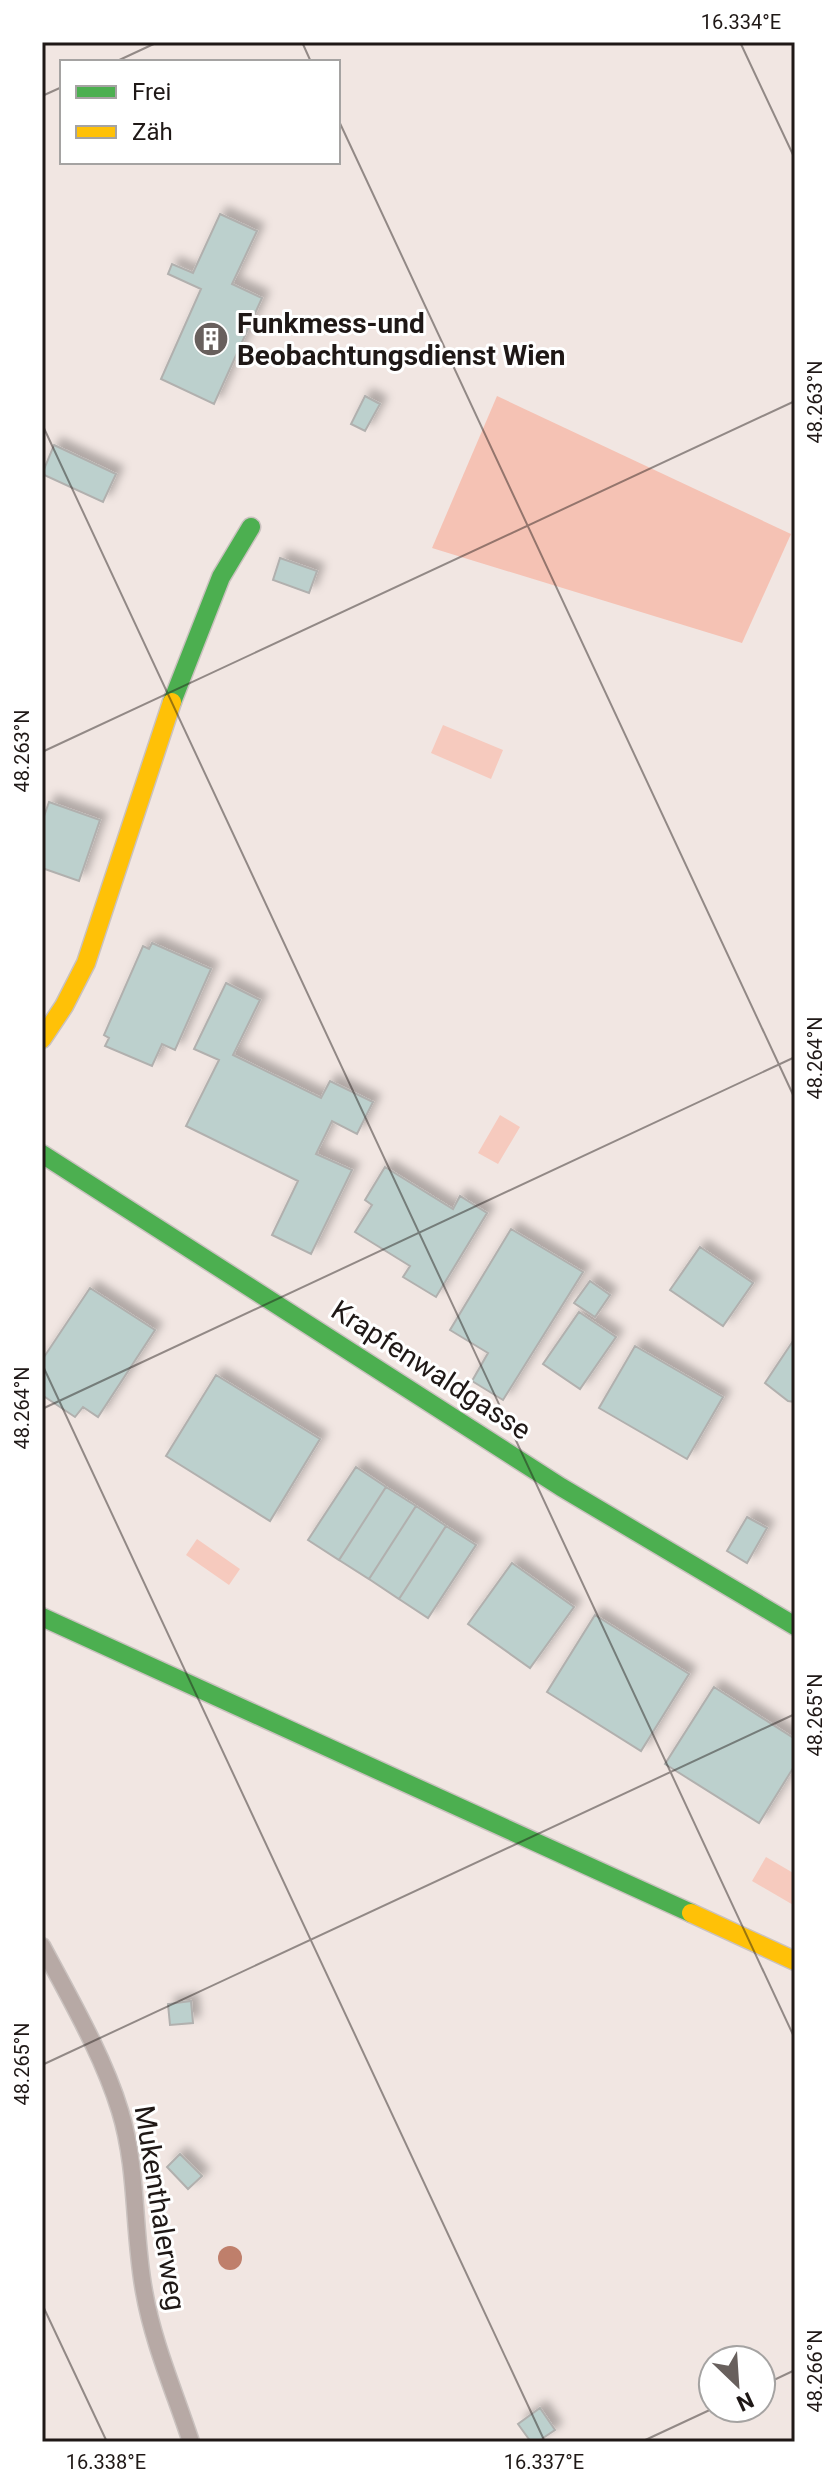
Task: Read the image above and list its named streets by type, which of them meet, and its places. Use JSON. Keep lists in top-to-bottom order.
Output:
{
  "streets": {
    "street": ["Krapfenwaldgasse"],
    "lane": ["Mukenthalerweg"]
  },
  "places": {
    "building": ["Funkmess-und Beobachtungsdienst Wien"]
  },
  "legend": ["Frei", "Zäh"],
  "north": "bottom right",
  "coordinates": [
    "16.334°E",
    "48.263°N",
    "48.264°N",
    "48.265°N",
    "48.266°N",
    "16.338°E",
    "16.337°E"
  ]
}
